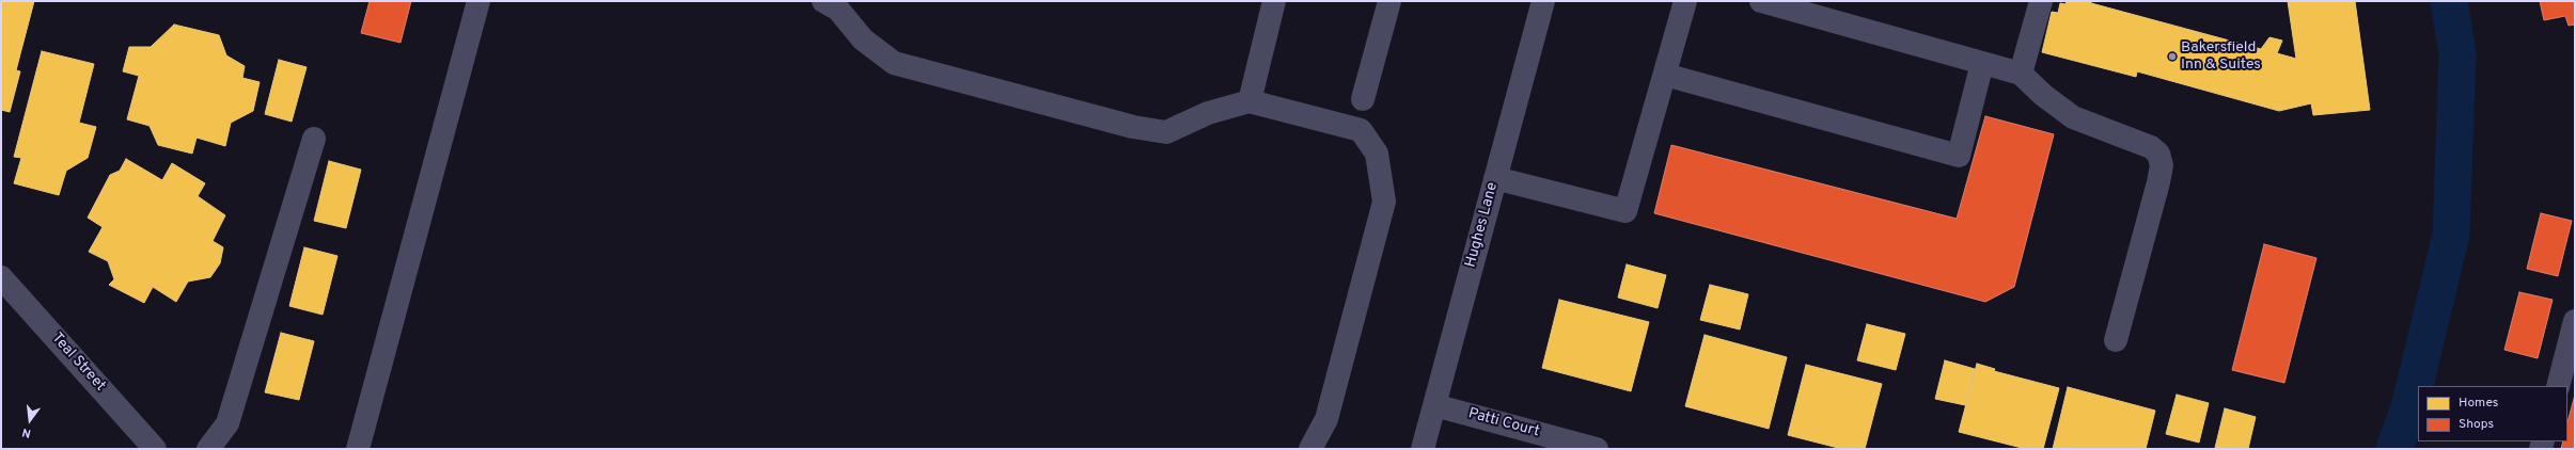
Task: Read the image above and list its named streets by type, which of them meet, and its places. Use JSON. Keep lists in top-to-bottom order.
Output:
{
  "streets": {
    "street": ["Hughes Lane", "Teal Street", "Patti Court"]
  },
  "crossings": [
    ["Hughes Lane", "Patti Court"]
  ],
  "places": ["Bakersfield Inn & Suites"],
  "legend": ["Homes", "Shops"],
  "north": "bottom"
}
